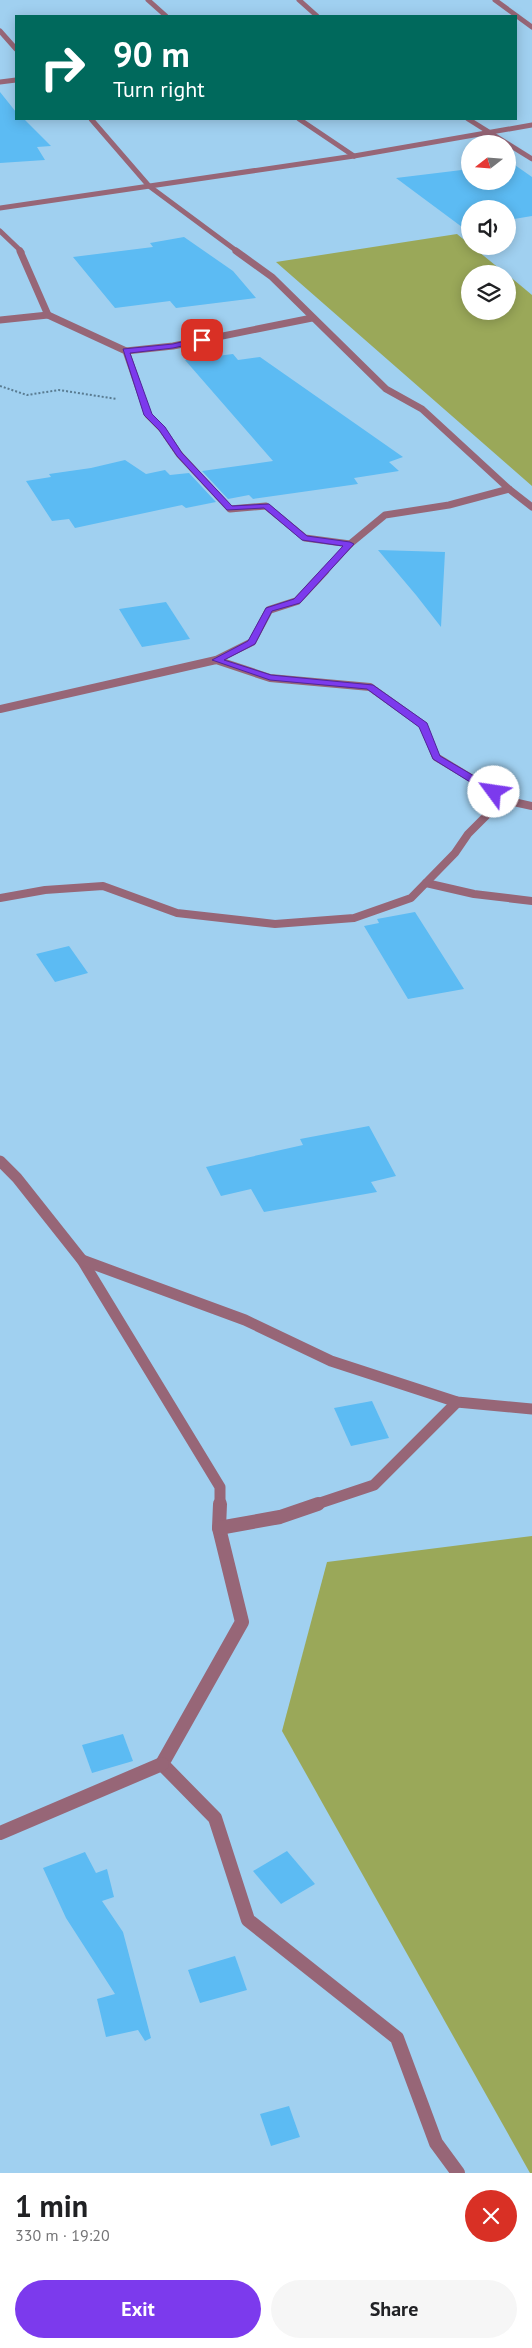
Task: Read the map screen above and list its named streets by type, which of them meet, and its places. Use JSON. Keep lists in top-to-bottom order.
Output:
{
  "north": "left",
  "page": {
    "turn": ["90 m", "Turn right"],
    "heading": ["1 min", "330 m · 19:20"],
    "buttons": ["Exit", "Share"]
  }
}
